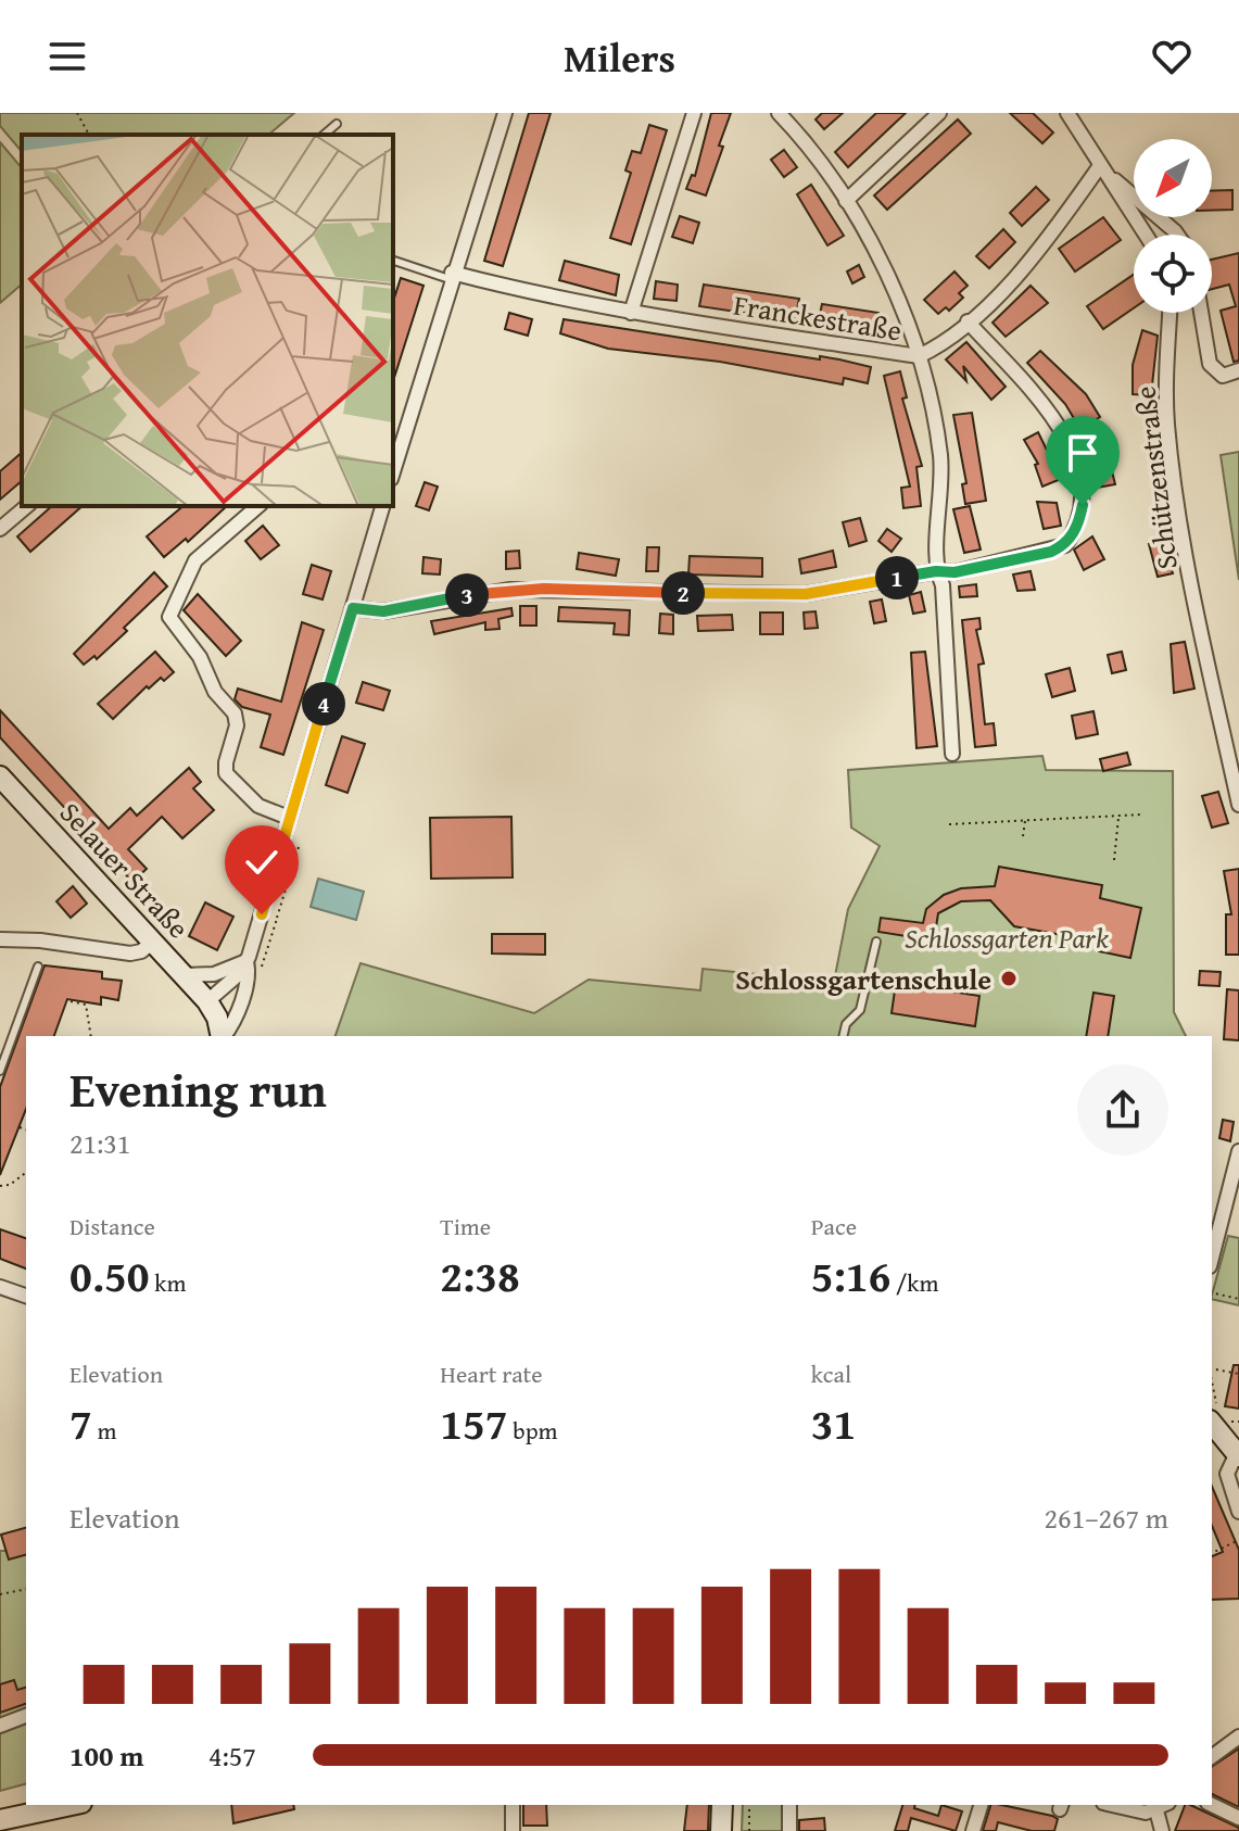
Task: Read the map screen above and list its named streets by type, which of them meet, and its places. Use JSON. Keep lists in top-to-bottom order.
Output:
{
  "streets": {
    "main road": ["Selauer Straße"],
    "street": ["Franckestraße", "Schützenstraße"]
  },
  "parks": ["Schlossgarten Park"],
  "places": ["Schlossgartenschule"],
  "north": "bottom left",
  "page": {
    "header": "Milers",
    "pins": [
      "1",
      "2",
      "3",
      "4"
    ],
    "heading": ["Evening run", "21:31"],
    "stats": [
      ["Distance", "0.50 km"],
      ["Time", "2:38"],
      ["Pace", "5:16 /km"],
      ["Elevation", "7 m"],
      ["Heart rate", "157 bpm"],
      ["kcal", "31"]
    ],
    "chart": ["Elevation", "261–267 m"],
    "list": [
      {
        "name": "100 m",
        "note": "4:57"
      }
    ]
  }
}
